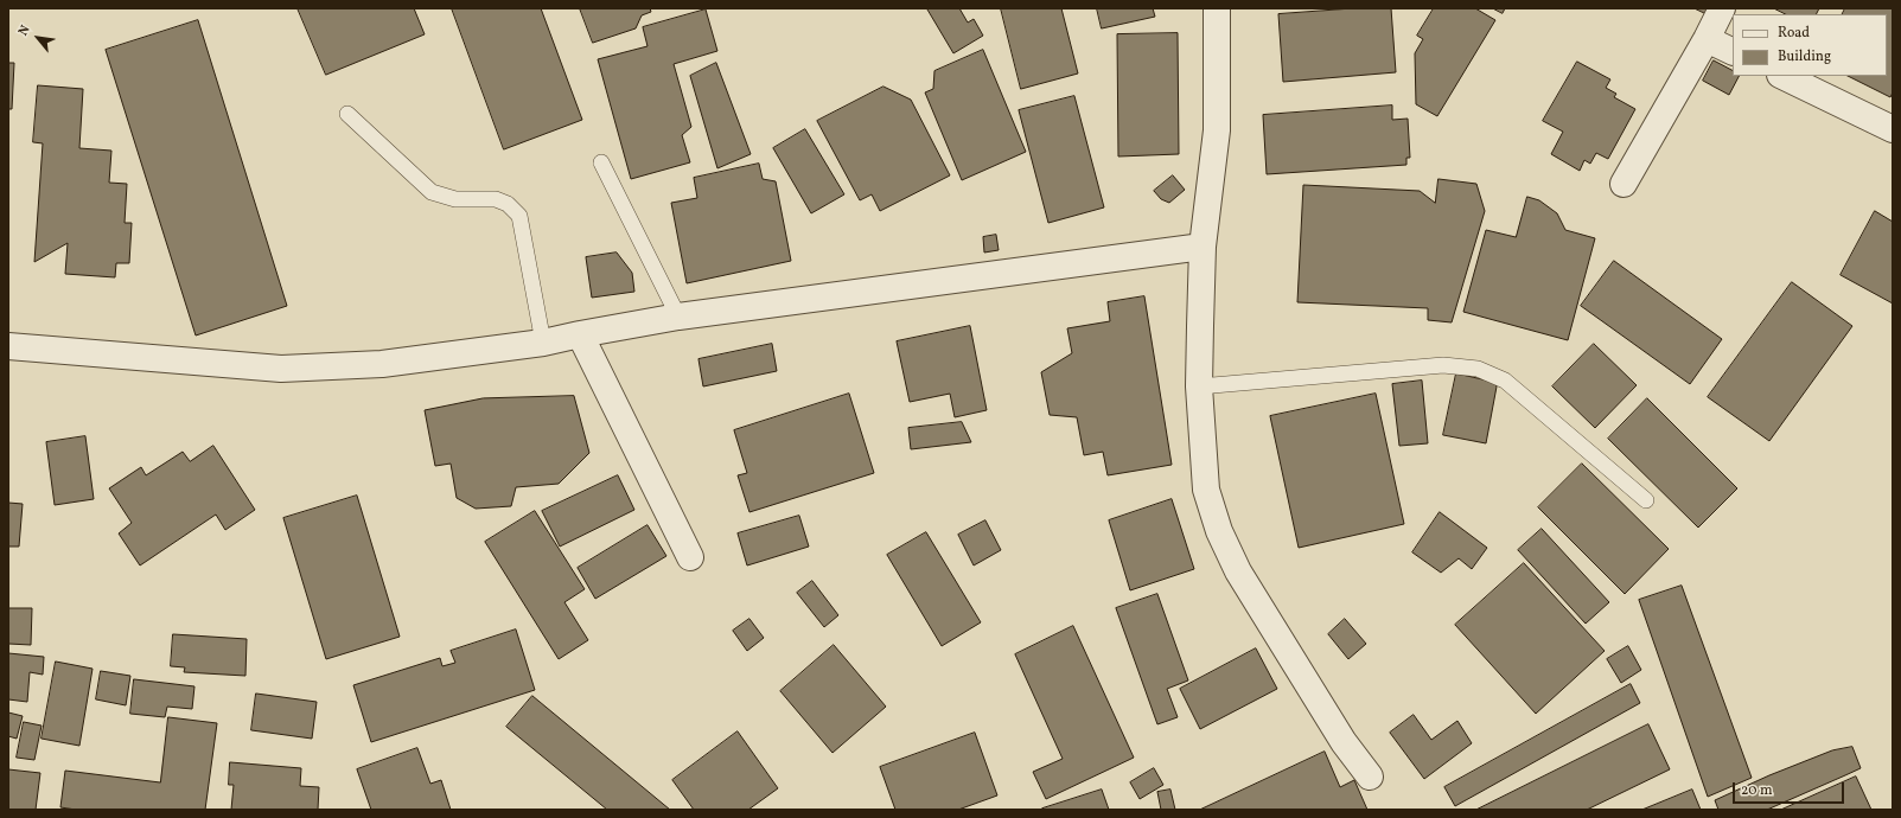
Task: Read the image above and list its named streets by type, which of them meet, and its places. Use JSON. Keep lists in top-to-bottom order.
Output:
{
  "legend": ["Road", "Building"],
  "scale_bar": "20 m",
  "north": "top left"
}
